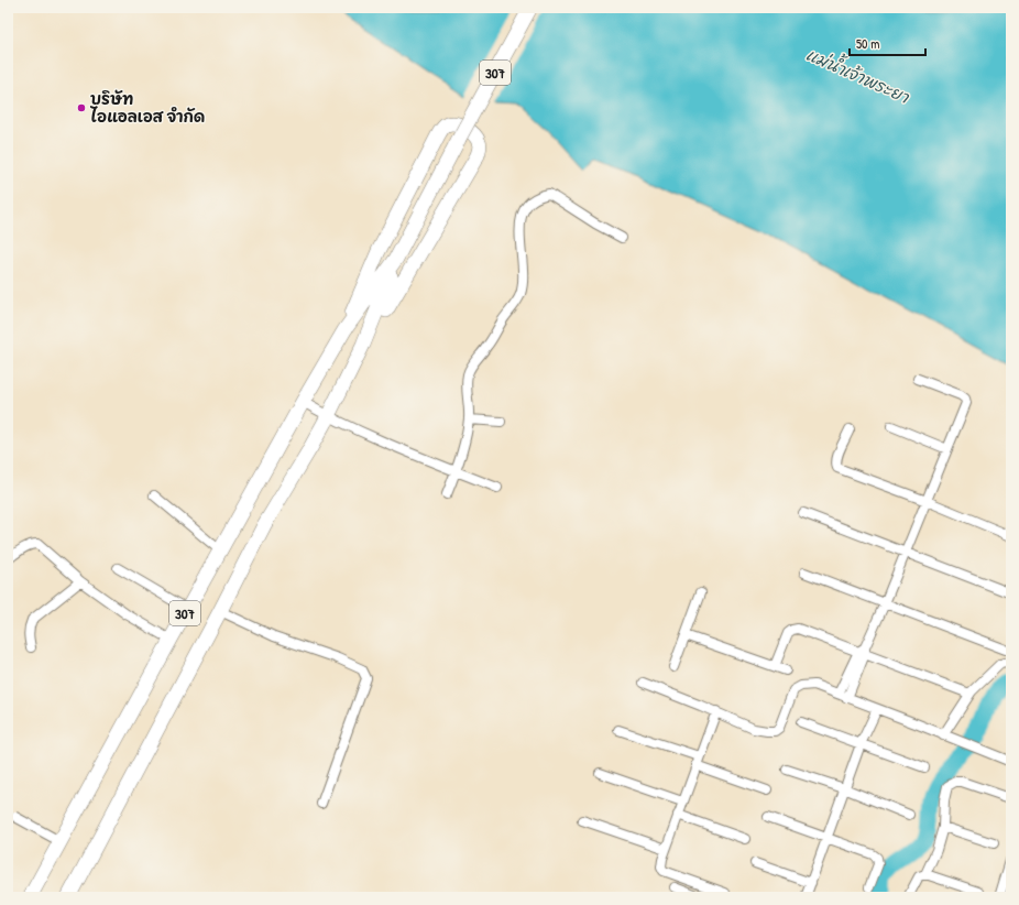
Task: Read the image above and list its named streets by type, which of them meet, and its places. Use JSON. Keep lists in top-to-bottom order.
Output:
{
  "streets": {
    "main road": ["307"]
  },
  "water": ["แม่น้ำเจ้าพระยา"],
  "places": ["บริษัท ไอแอลเอส จำกัด"],
  "scale_bar": "50 m"
}
